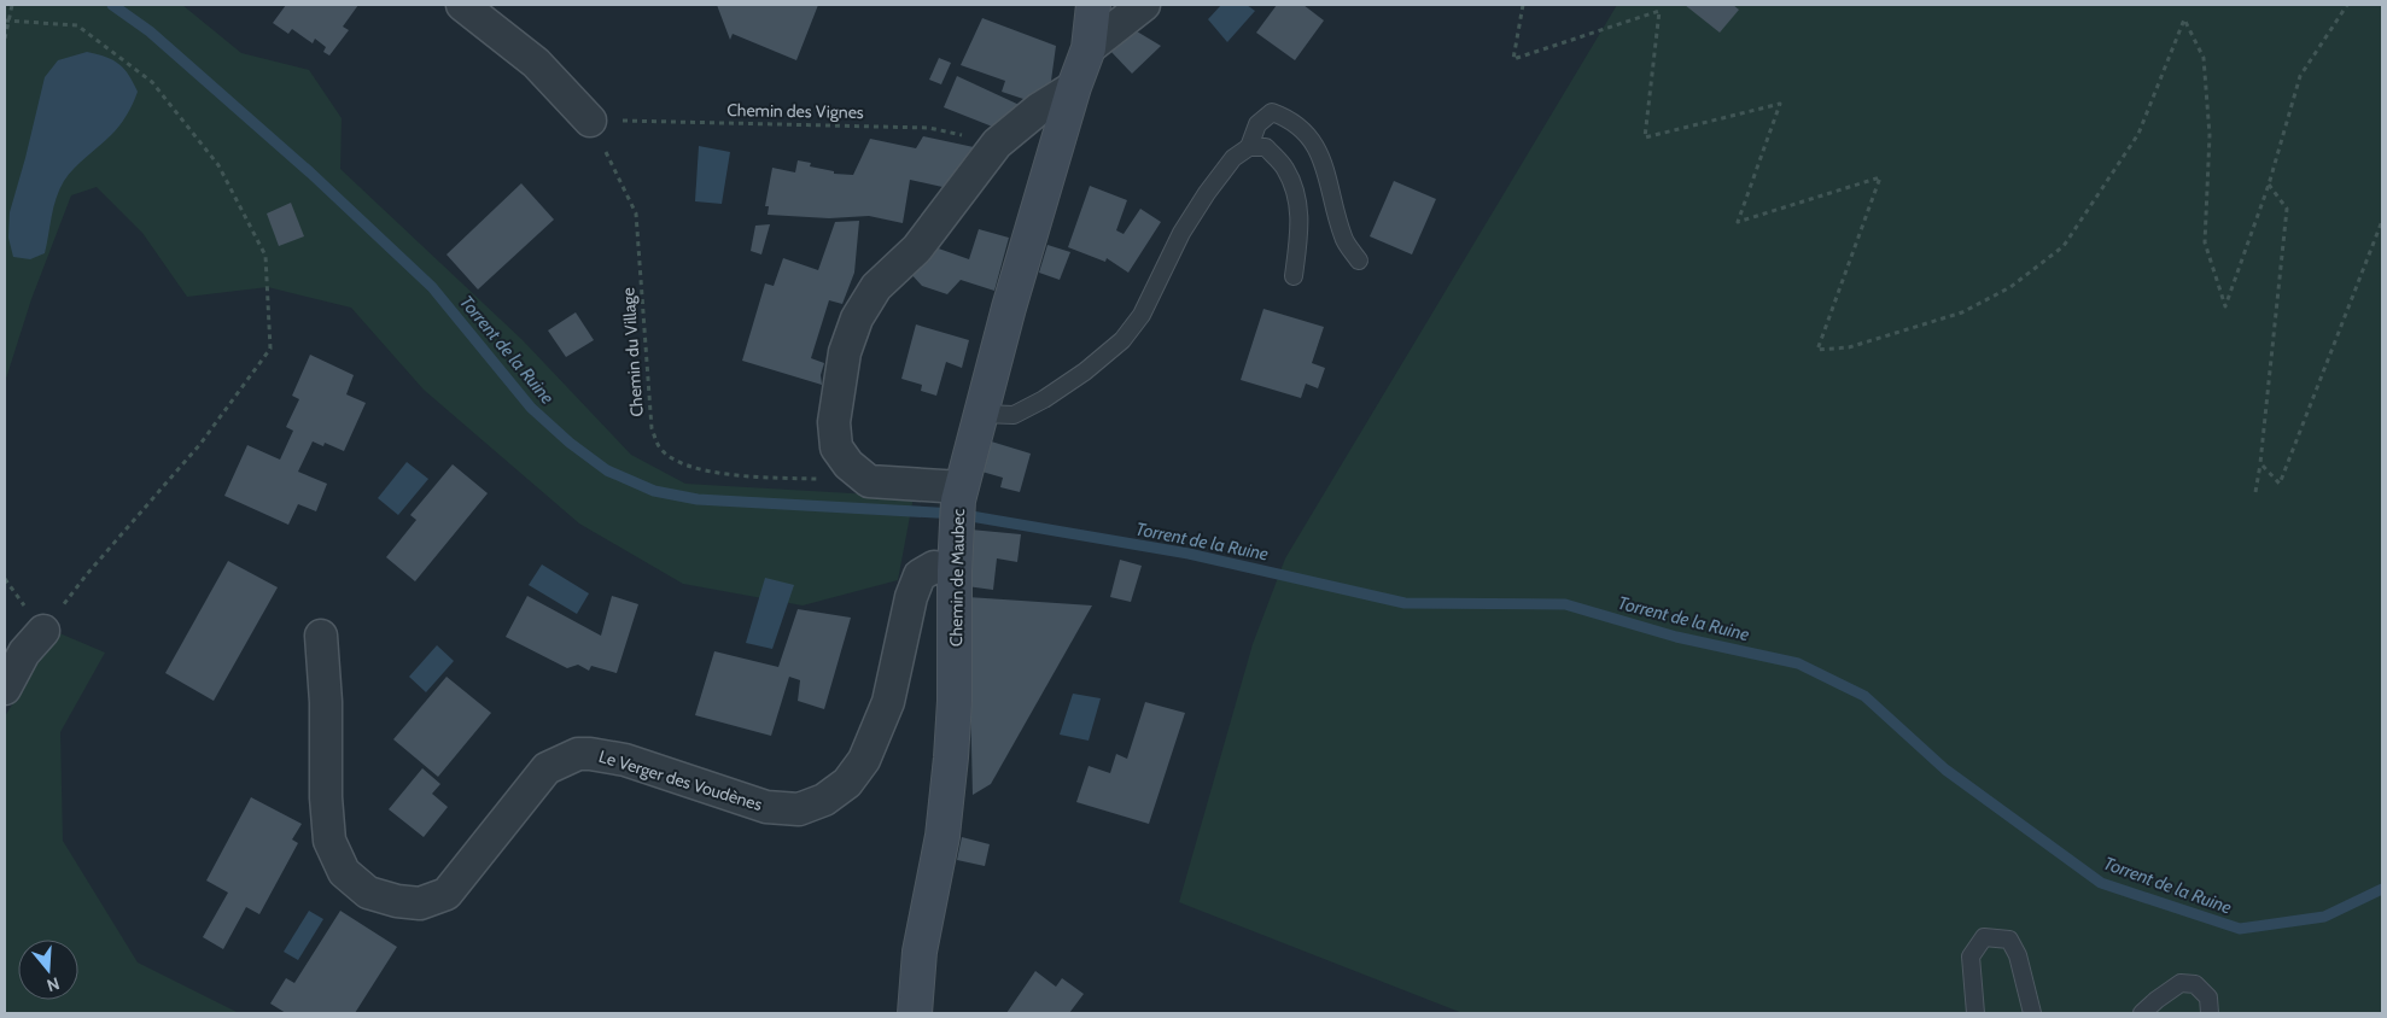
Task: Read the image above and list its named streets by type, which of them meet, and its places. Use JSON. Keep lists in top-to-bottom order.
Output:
{
  "streets": {
    "street": ["Chemin de Maubec", "Le Verger des Voudènes"],
    "path": ["Chemin des Vignes", "Chemin du Village"]
  },
  "crossings": [
    ["Chemin des Vignes", "Chemin du Village"],
    ["Chemin de Maubec", "Le Verger des Voudènes"]
  ],
  "water": ["Torrent de la Ruine"],
  "north": "bottom"
}
